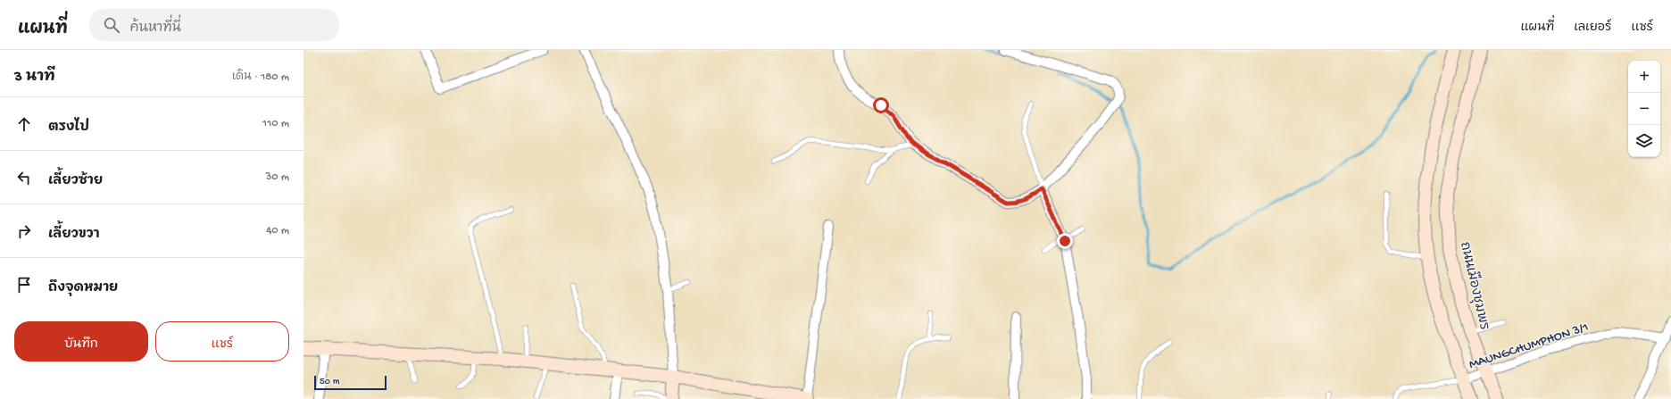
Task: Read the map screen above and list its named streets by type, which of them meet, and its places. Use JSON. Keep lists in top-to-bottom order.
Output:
{
  "streets": {
    "main road": ["ถนนเมืองชุมพร"],
    "street": ["MAUNGCHUMPHON 3/1"]
  },
  "crossings": [
    ["ถนนเมืองชุมพร", "MAUNGCHUMPHON 3/1"]
  ],
  "scale_bar": "50 m",
  "page": {
    "header": "แผนที่",
    "search": "ค้นหาที่นี่",
    "nav": ["แผนที่", "เลเยอร์", "แชร์"],
    "heading": ["3 นาที", "เดิน · 180 m"],
    "map_buttons": ["+", "−"],
    "list": [
      ["ตรงไป", "110 m"],
      ["เลี้ยวซ้าย", "30 m"],
      ["เลี้ยวขวา", "40 m"],
      "ถึงจุดหมาย"
    ],
    "buttons": ["บันทึก", "แชร์"],
    "scale": "50 m"
  }
}
